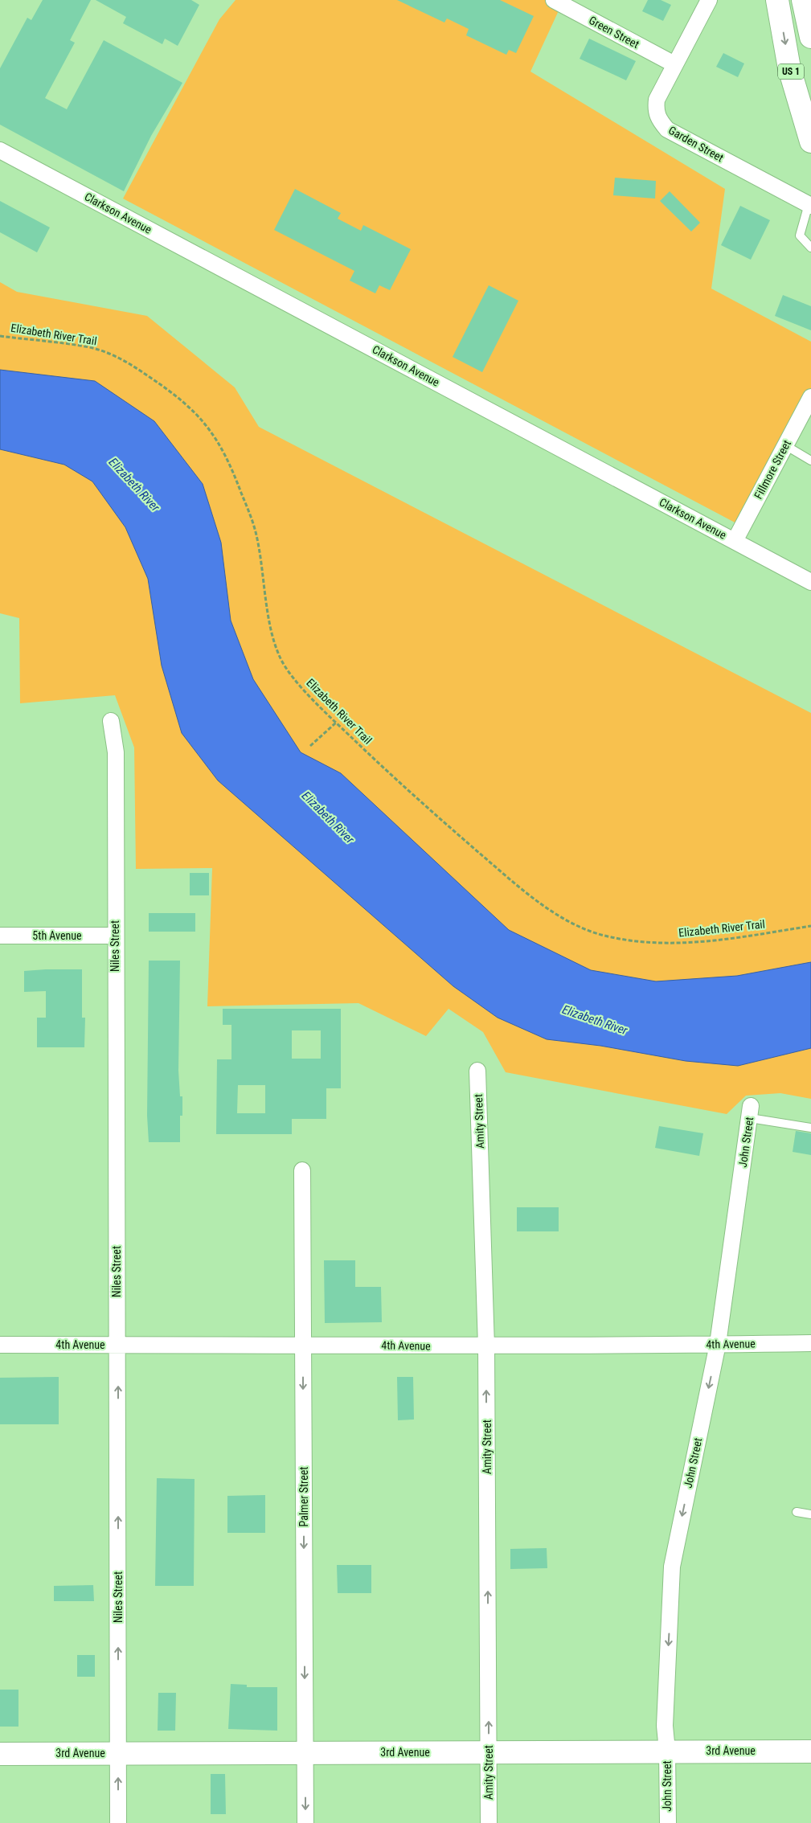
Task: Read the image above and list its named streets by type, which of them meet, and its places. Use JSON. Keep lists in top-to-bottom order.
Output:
{
  "streets": {
    "main road": ["US 1", "3rd Avenue"],
    "street": [
      "Green Street",
      "Garden Street",
      "Clarkson Avenue",
      "Fillmore Street",
      "5th Avenue",
      "Niles Street",
      "Amity Street",
      "John Street",
      "4th Avenue",
      "Palmer Street"
    ],
    "path": ["Elizabeth River Trail"]
  },
  "crossings": [
    ["Green Street", "Garden Street"],
    ["Clarkson Avenue", "Fillmore Street"],
    ["5th Avenue", "Niles Street"],
    ["Niles Street", "4th Avenue"],
    ["Niles Street", "3rd Avenue"],
    ["Amity Street", "4th Avenue"],
    ["Amity Street", "3rd Avenue"],
    ["John Street", "4th Avenue"],
    ["John Street", "3rd Avenue"],
    ["4th Avenue", "Palmer Street"],
    ["Palmer Street", "3rd Avenue"]
  ],
  "one_way": [
    "Niles Street",
    "Amity Street",
    "John Street",
    "Palmer Street"
  ],
  "water": ["Elizabeth River"]
}
